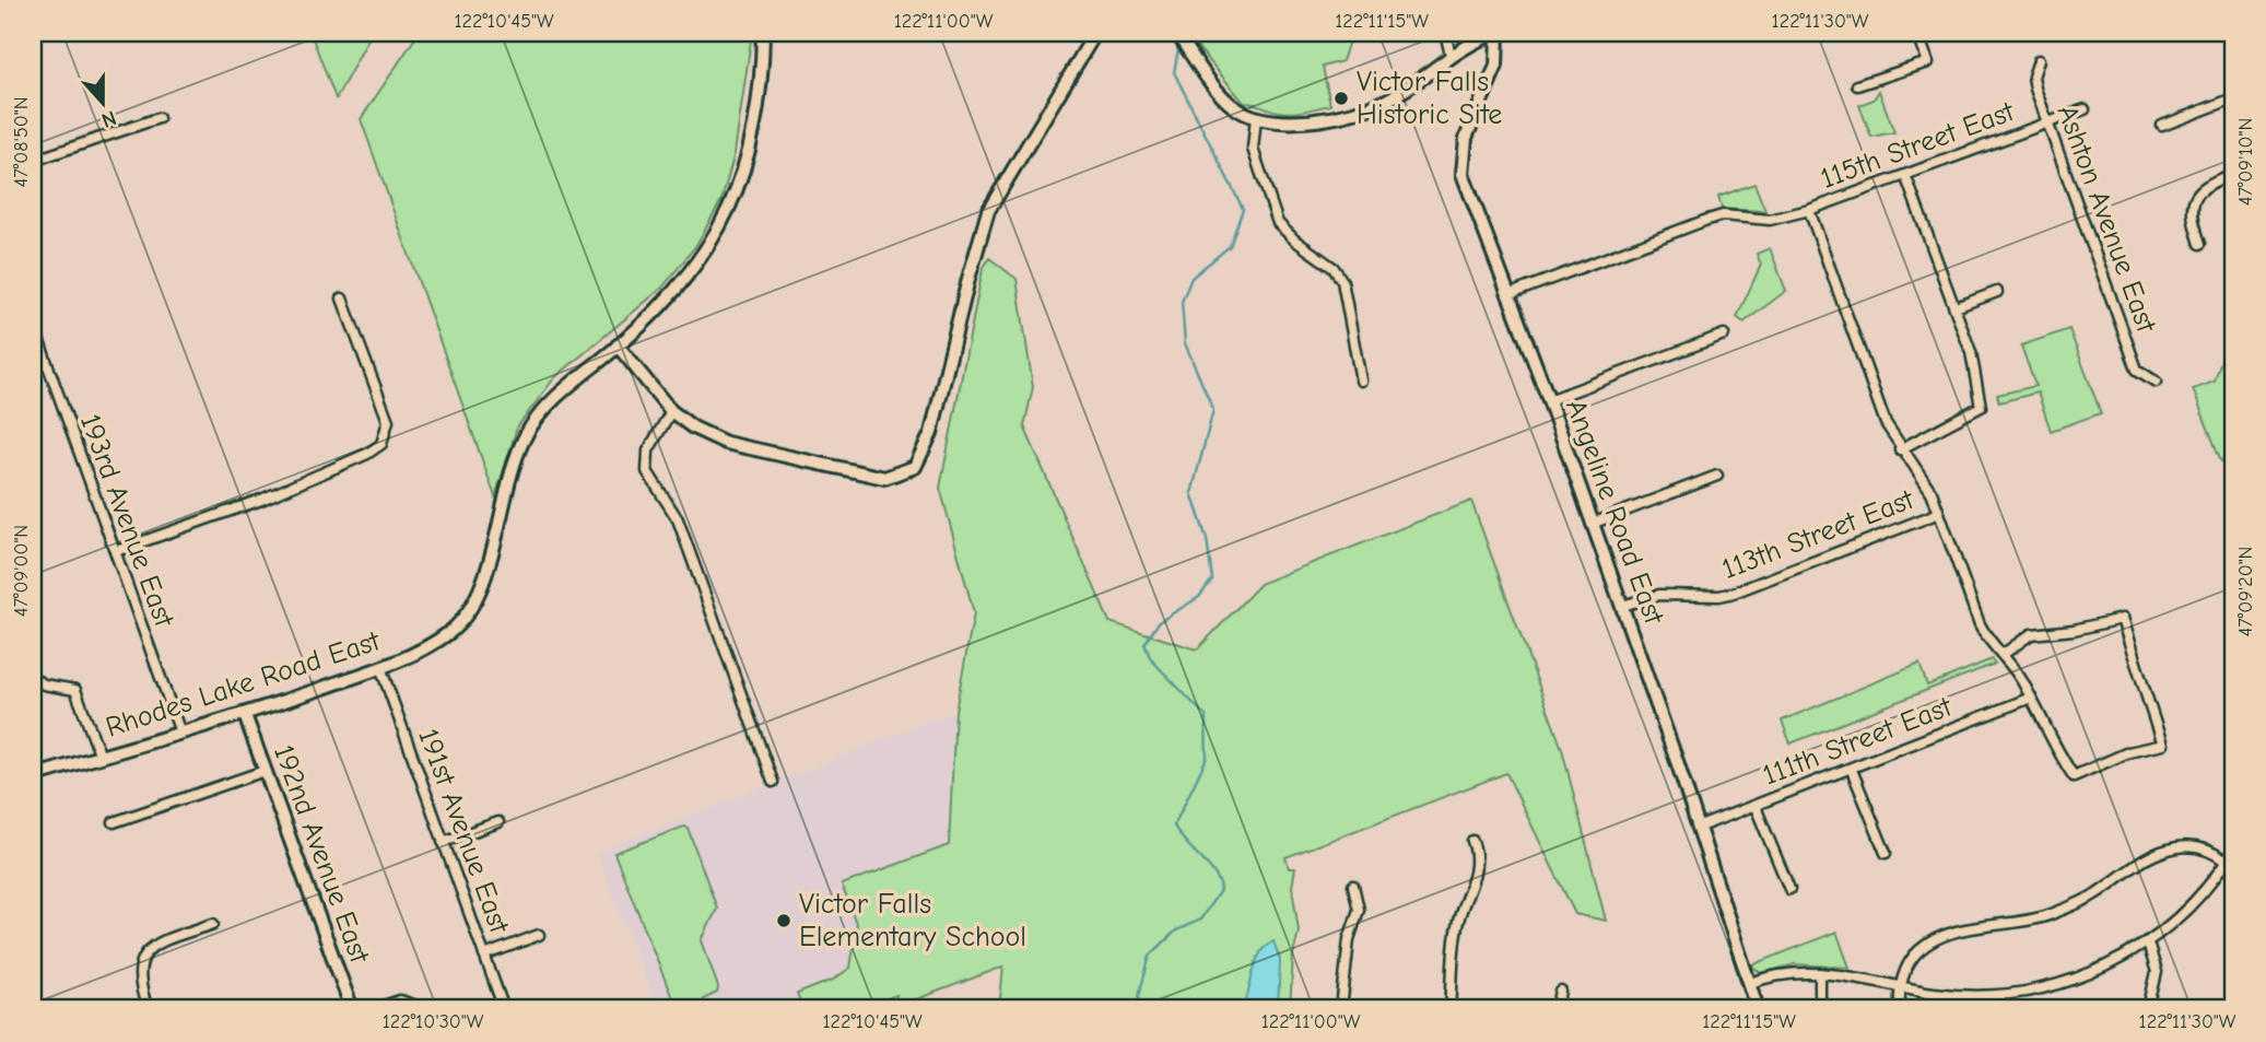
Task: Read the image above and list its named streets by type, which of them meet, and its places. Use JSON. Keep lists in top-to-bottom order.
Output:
{
  "streets": {
    "street": [
      "115th Street East",
      "Ashton Avenue East",
      "Angeline Road East",
      "193rd Avenue East",
      "113th Street East",
      "Rhodes Lake Road East",
      "111th Street East",
      "191st Avenue East",
      "192nd Avenue East"
    ]
  },
  "crossings": [
    ["115th Street East", "Ashton Avenue East"],
    ["115th Street East", "Angeline Road East"],
    ["Angeline Road East", "113th Street East"],
    ["Angeline Road East", "111th Street East"],
    ["193rd Avenue East", "Rhodes Lake Road East"],
    ["Rhodes Lake Road East", "191st Avenue East"],
    ["Rhodes Lake Road East", "192nd Avenue East"]
  ],
  "places": ["Victor Falls Historic Site", "Victor Falls Elementary School"],
  "north": "bottom",
  "coordinates": [
    "122°10'45\"W",
    "122°11'00\"W",
    "122°11'15\"W",
    "122°11'30\"W",
    "47°08'50\"N",
    "47°09'10\"N",
    "47°09'00\"N",
    "47°09'20\"N",
    "122°10'30\"W"
  ]
}
